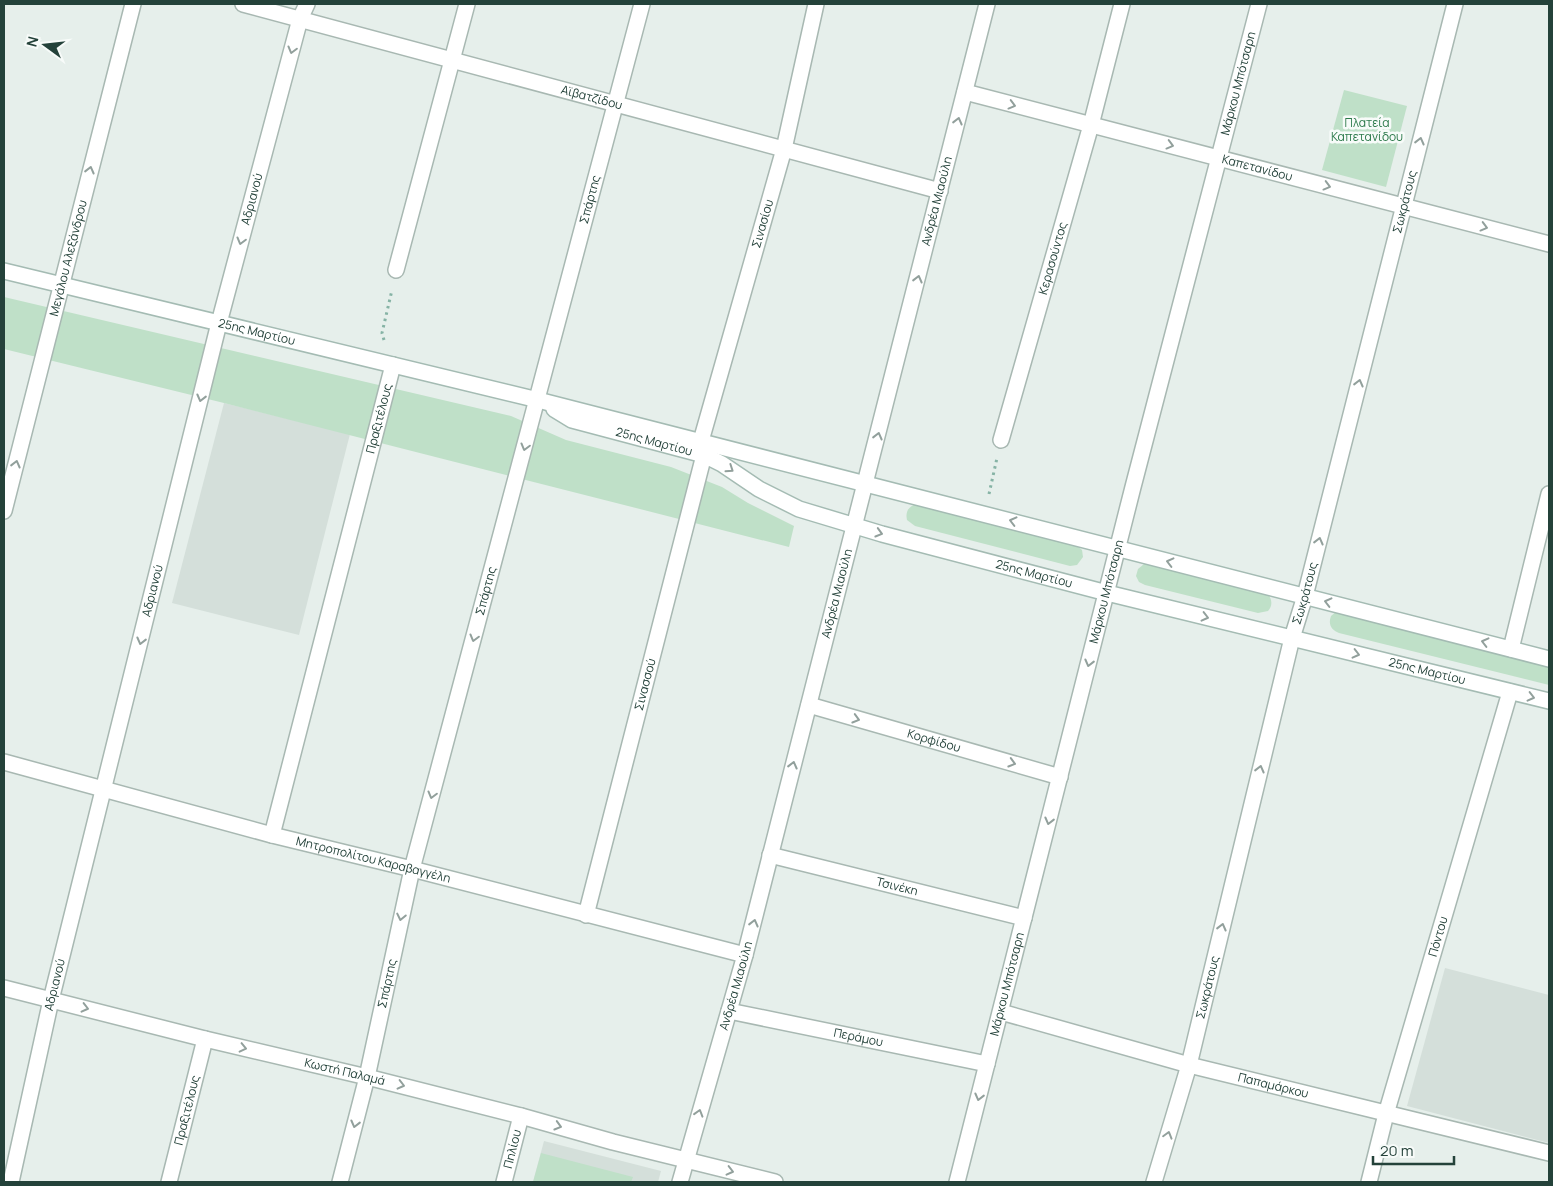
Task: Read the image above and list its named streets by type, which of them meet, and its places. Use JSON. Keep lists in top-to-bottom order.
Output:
{
  "streets": {
    "street": [
      "Μάρκου Μπότσαρη",
      "Αϊβατζίδου",
      "Καπετανίδου",
      "Αδριανού",
      "Σπάρτης",
      "Σωκράτους",
      "Ανδρέα Μιαούλη",
      "Σινασίου",
      "Μεγάλου Αλεξάνδρου",
      "Κερασούντος",
      "25ης Μαρτίου",
      "Πραξιτέλους",
      "Σινασσού",
      "Κορφίδου",
      "Μητροπολίτου Καραβαγγέλη",
      "Τσινέκη",
      "Πόντου",
      "Περάμου",
      "Κωστή Παλαμά",
      "Παπαμάρκου",
      "Πηλίου"
    ]
  },
  "crossings": [
    ["Μάρκου Μπότσαρη", "Καπετανίδου"],
    ["Μάρκου Μπότσαρη", "25ης Μαρτίου"],
    ["Μάρκου Μπότσαρη", "Κορφίδου"],
    ["Μάρκου Μπότσαρη", "Τσινέκη"],
    ["Μάρκου Μπότσαρη", "Περάμου"],
    ["Μάρκου Μπότσαρη", "Παπαμάρκου"],
    ["Αϊβατζίδου", "Αδριανού"],
    ["Αϊβατζίδου", "Σπάρτης"],
    ["Αϊβατζίδου", "Ανδρέα Μιαούλη"],
    ["Αϊβατζίδου", "Σινασίου"],
    ["Καπετανίδου", "Σωκράτους"],
    ["Καπετανίδου", "Ανδρέα Μιαούλη"],
    ["Καπετανίδου", "Κερασούντος"],
    ["Αδριανού", "25ης Μαρτίου"],
    ["Αδριανού", "Μητροπολίτου Καραβαγγέλη"],
    ["Αδριανού", "Κωστή Παλαμά"],
    ["Σπάρτης", "25ης Μαρτίου"],
    ["Σπάρτης", "Μητροπολίτου Καραβαγγέλη"],
    ["Σπάρτης", "Κωστή Παλαμά"],
    ["Σωκράτους", "25ης Μαρτίου"],
    ["Σωκράτους", "Παπαμάρκου"],
    ["Ανδρέα Μιαούλη", "25ης Μαρτίου"],
    ["Ανδρέα Μιαούλη", "Κορφίδου"],
    ["Ανδρέα Μιαούλη", "Μητροπολίτου Καραβαγγέλη"],
    ["Ανδρέα Μιαούλη", "Τσινέκη"],
    ["Ανδρέα Μιαούλη", "Περάμου"],
    ["Ανδρέα Μιαούλη", "Κωστή Παλαμά"],
    ["Σινασίου", "25ης Μαρτίου"],
    ["Σινασίου", "Σινασσού"],
    ["Μεγάλου Αλεξάνδρου", "25ης Μαρτίου"],
    ["25ης Μαρτίου", "Πραξιτέλους"],
    ["25ης Μαρτίου", "Σινασσού"],
    ["25ης Μαρτίου", "Πόντου"],
    ["Πραξιτέλους", "Μητροπολίτου Καραβαγγέλη"],
    ["Πραξιτέλους", "Κωστή Παλαμά"],
    ["Σινασσού", "Μητροπολίτου Καραβαγγέλη"],
    ["Πόντου", "Παπαμάρκου"],
    ["Κωστή Παλαμά", "Πηλίου"]
  ],
  "one_way": [
    "Μάρκου Μπότσαρη",
    "Καπετανίδου",
    "Αδριανού",
    "Σπάρτης",
    "Σωκράτους",
    "Ανδρέα Μιαούλη",
    "Μεγάλου Αλεξάνδρου",
    "Κορφίδου",
    "Κωστή Παλαμά"
  ],
  "parks": ["Πλατεία Καπετανίδου"],
  "scale_bar": "20 m",
  "north": "left"
}
